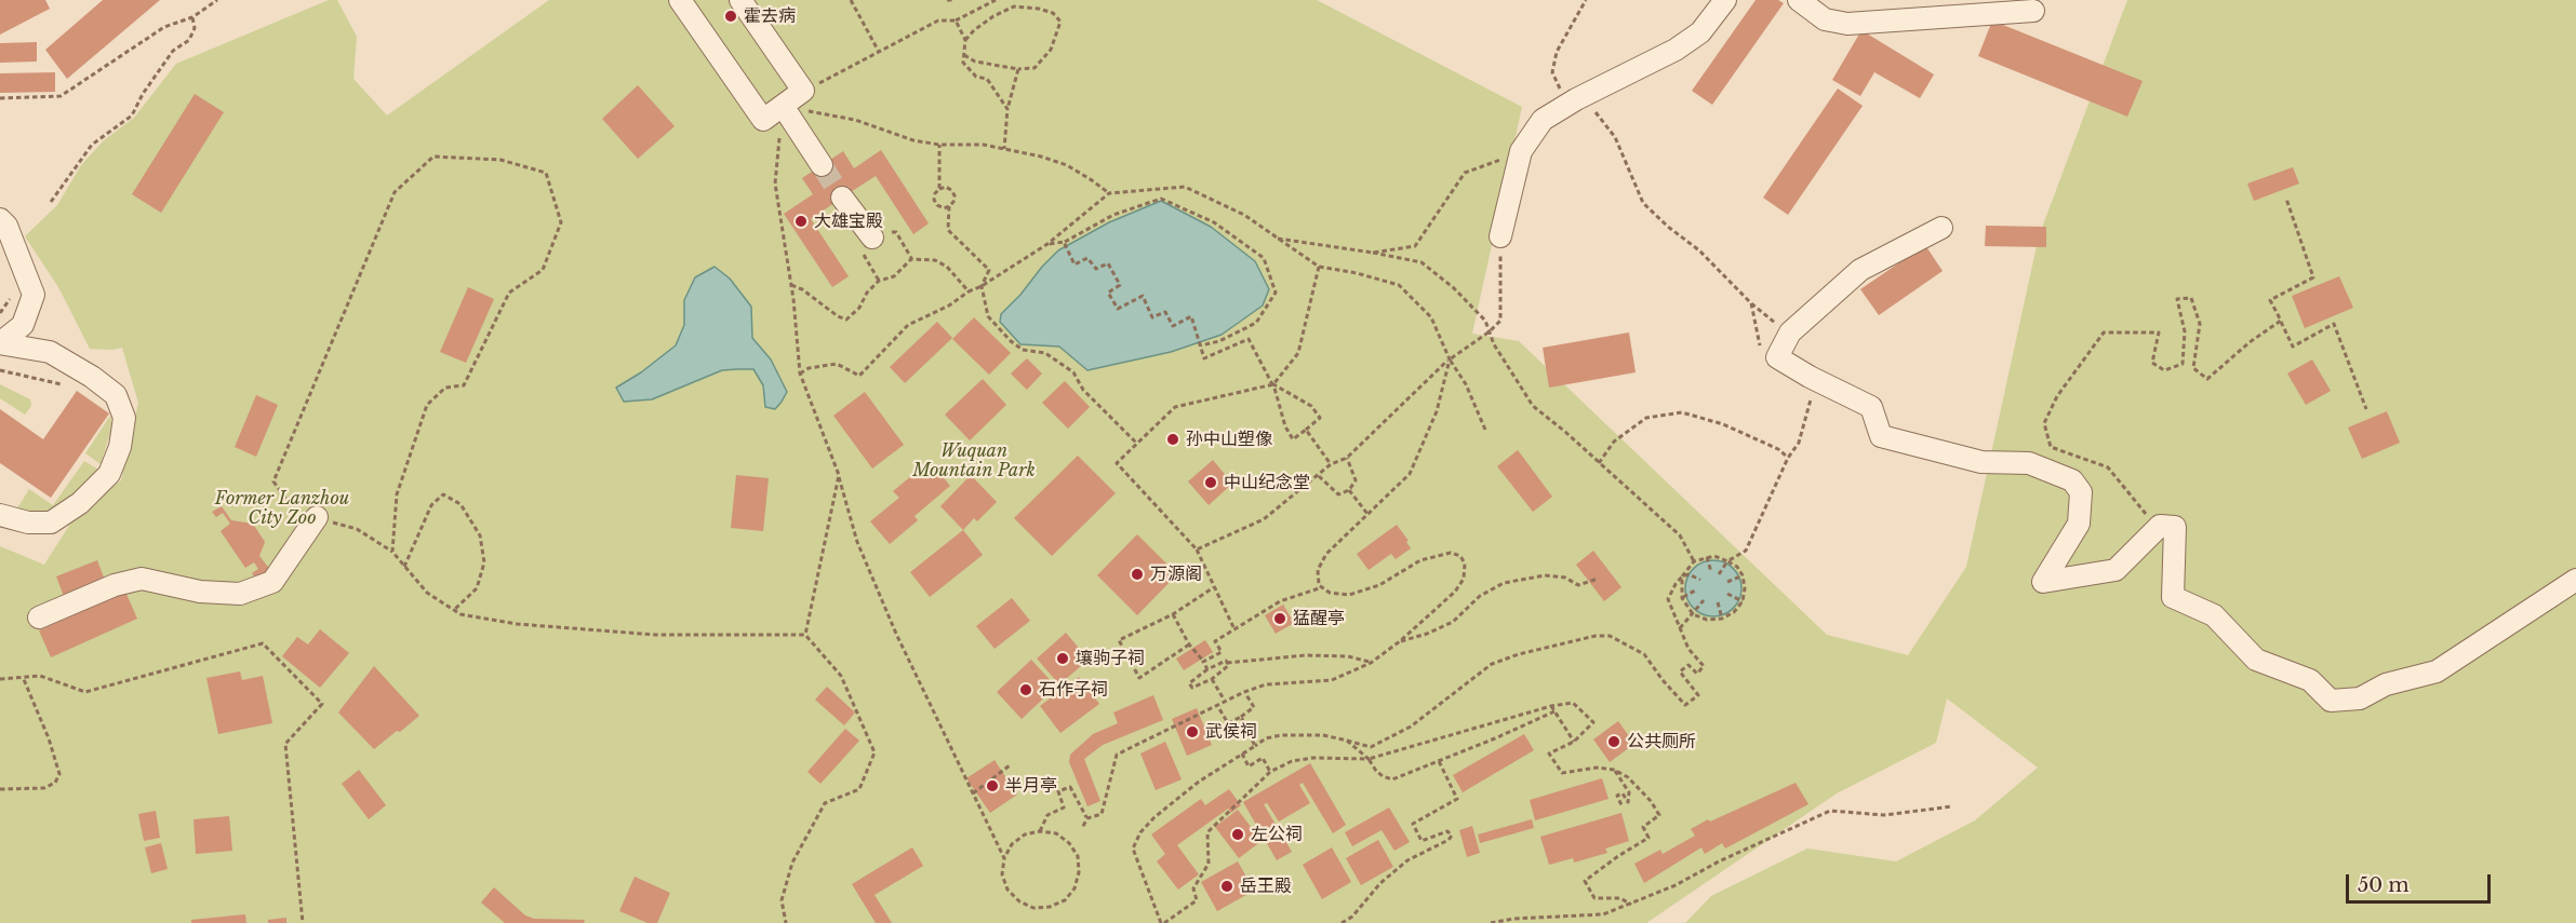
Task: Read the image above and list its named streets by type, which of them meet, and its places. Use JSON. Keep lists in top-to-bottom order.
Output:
{
  "parks": ["Wuquan Mountain Park", "Former Lanzhou City Zoo"],
  "places": [
    "霍去病",
    "大雄宝殿",
    "孙中山塑像",
    "中山纪念堂",
    "万源阁",
    "猛醒亭",
    "壤驹子祠",
    "石作子祠",
    "武侯祠",
    "公共厕所",
    "半月亭",
    "左公祠",
    "岳王殿"
  ],
  "scale_bar": "50 m"
}
